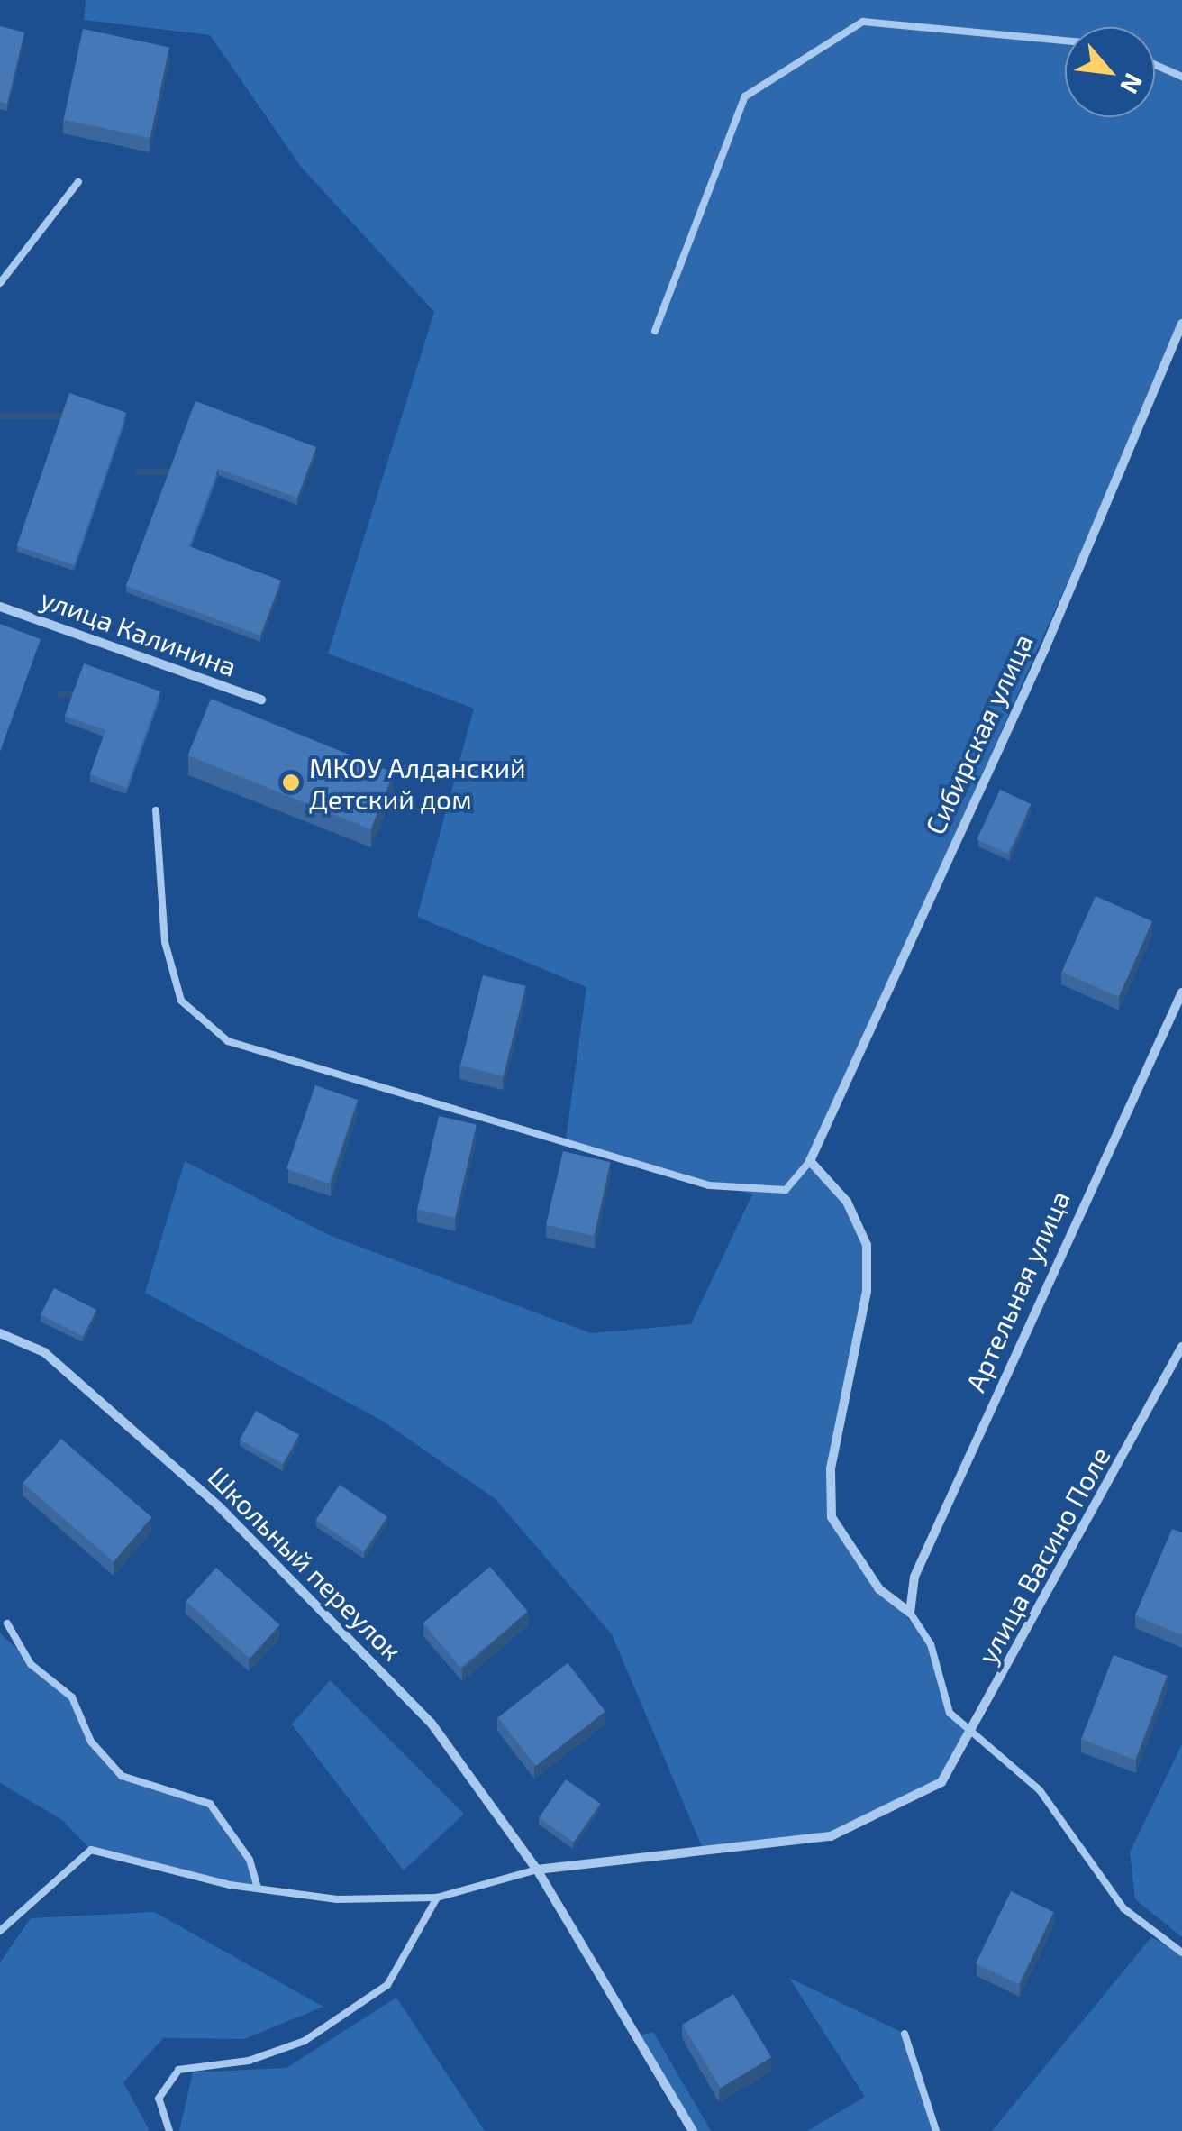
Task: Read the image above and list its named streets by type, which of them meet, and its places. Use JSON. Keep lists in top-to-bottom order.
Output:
{
  "streets": {
    "street": [
      "улица Калинина",
      "Сибирская улица",
      "Артельная улица",
      "улица Васино Поле",
      "Школьный переулок"
    ]
  },
  "crossings": [
    ["улица Васино Поле", "Школьный переулок"]
  ],
  "places": ["МКОУ Алданский Детский дом"],
  "north": "bottom right"
}
